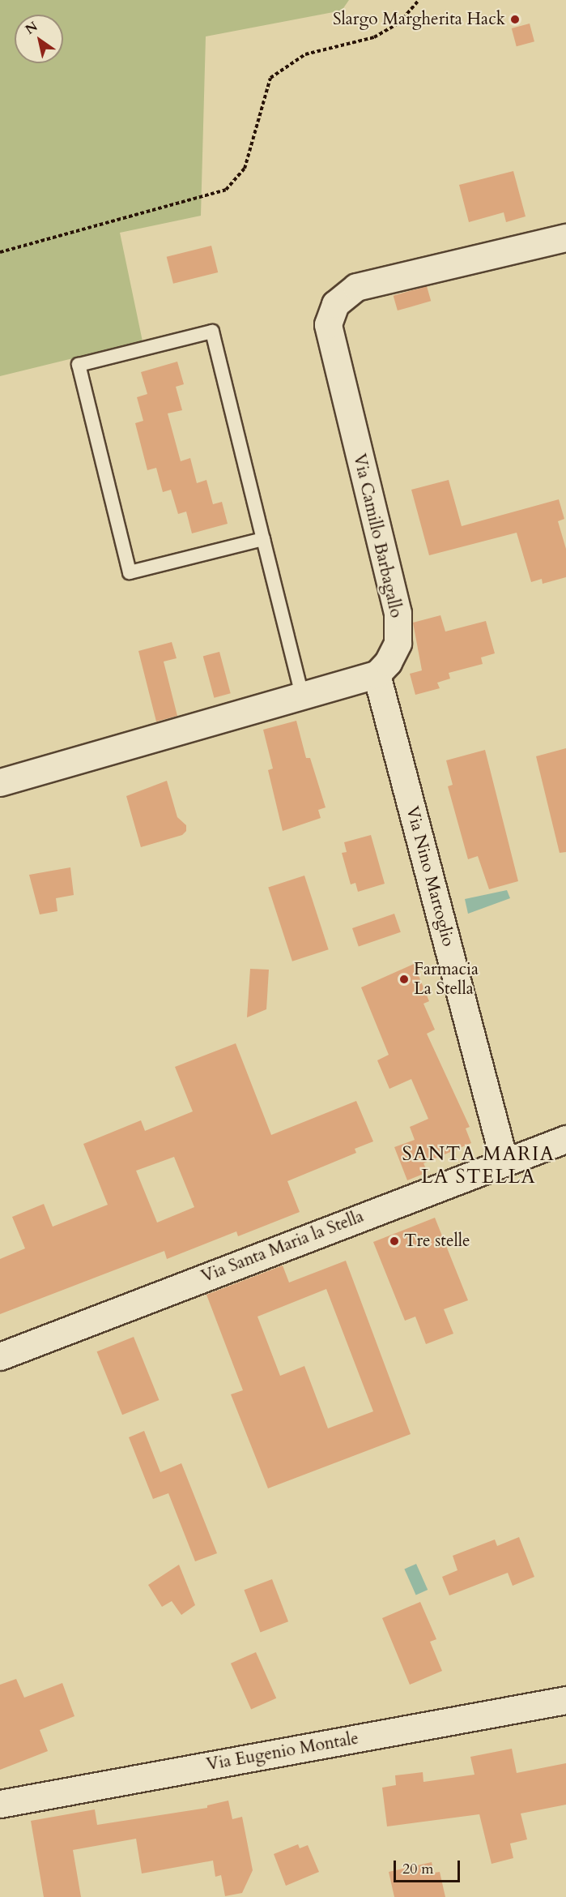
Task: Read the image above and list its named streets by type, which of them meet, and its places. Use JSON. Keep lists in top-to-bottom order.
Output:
{
  "streets": {
    "street": [
      "Via Camillo Barbagallo",
      "Via Nino Martoglio",
      "Via Santa Maria la Stella",
      "Via Eugenio Montale"
    ]
  },
  "crossings": [
    ["Via Camillo Barbagallo", "Via Nino Martoglio"],
    ["Via Nino Martoglio", "Via Santa Maria la Stella"]
  ],
  "districts": ["SANTA MARIA LA STELLA"],
  "places": ["Slargo Margherita Hack", "Farmacia La Stella", "Tre stelle"],
  "scale_bar": "20 m",
  "north": "top left"
}
